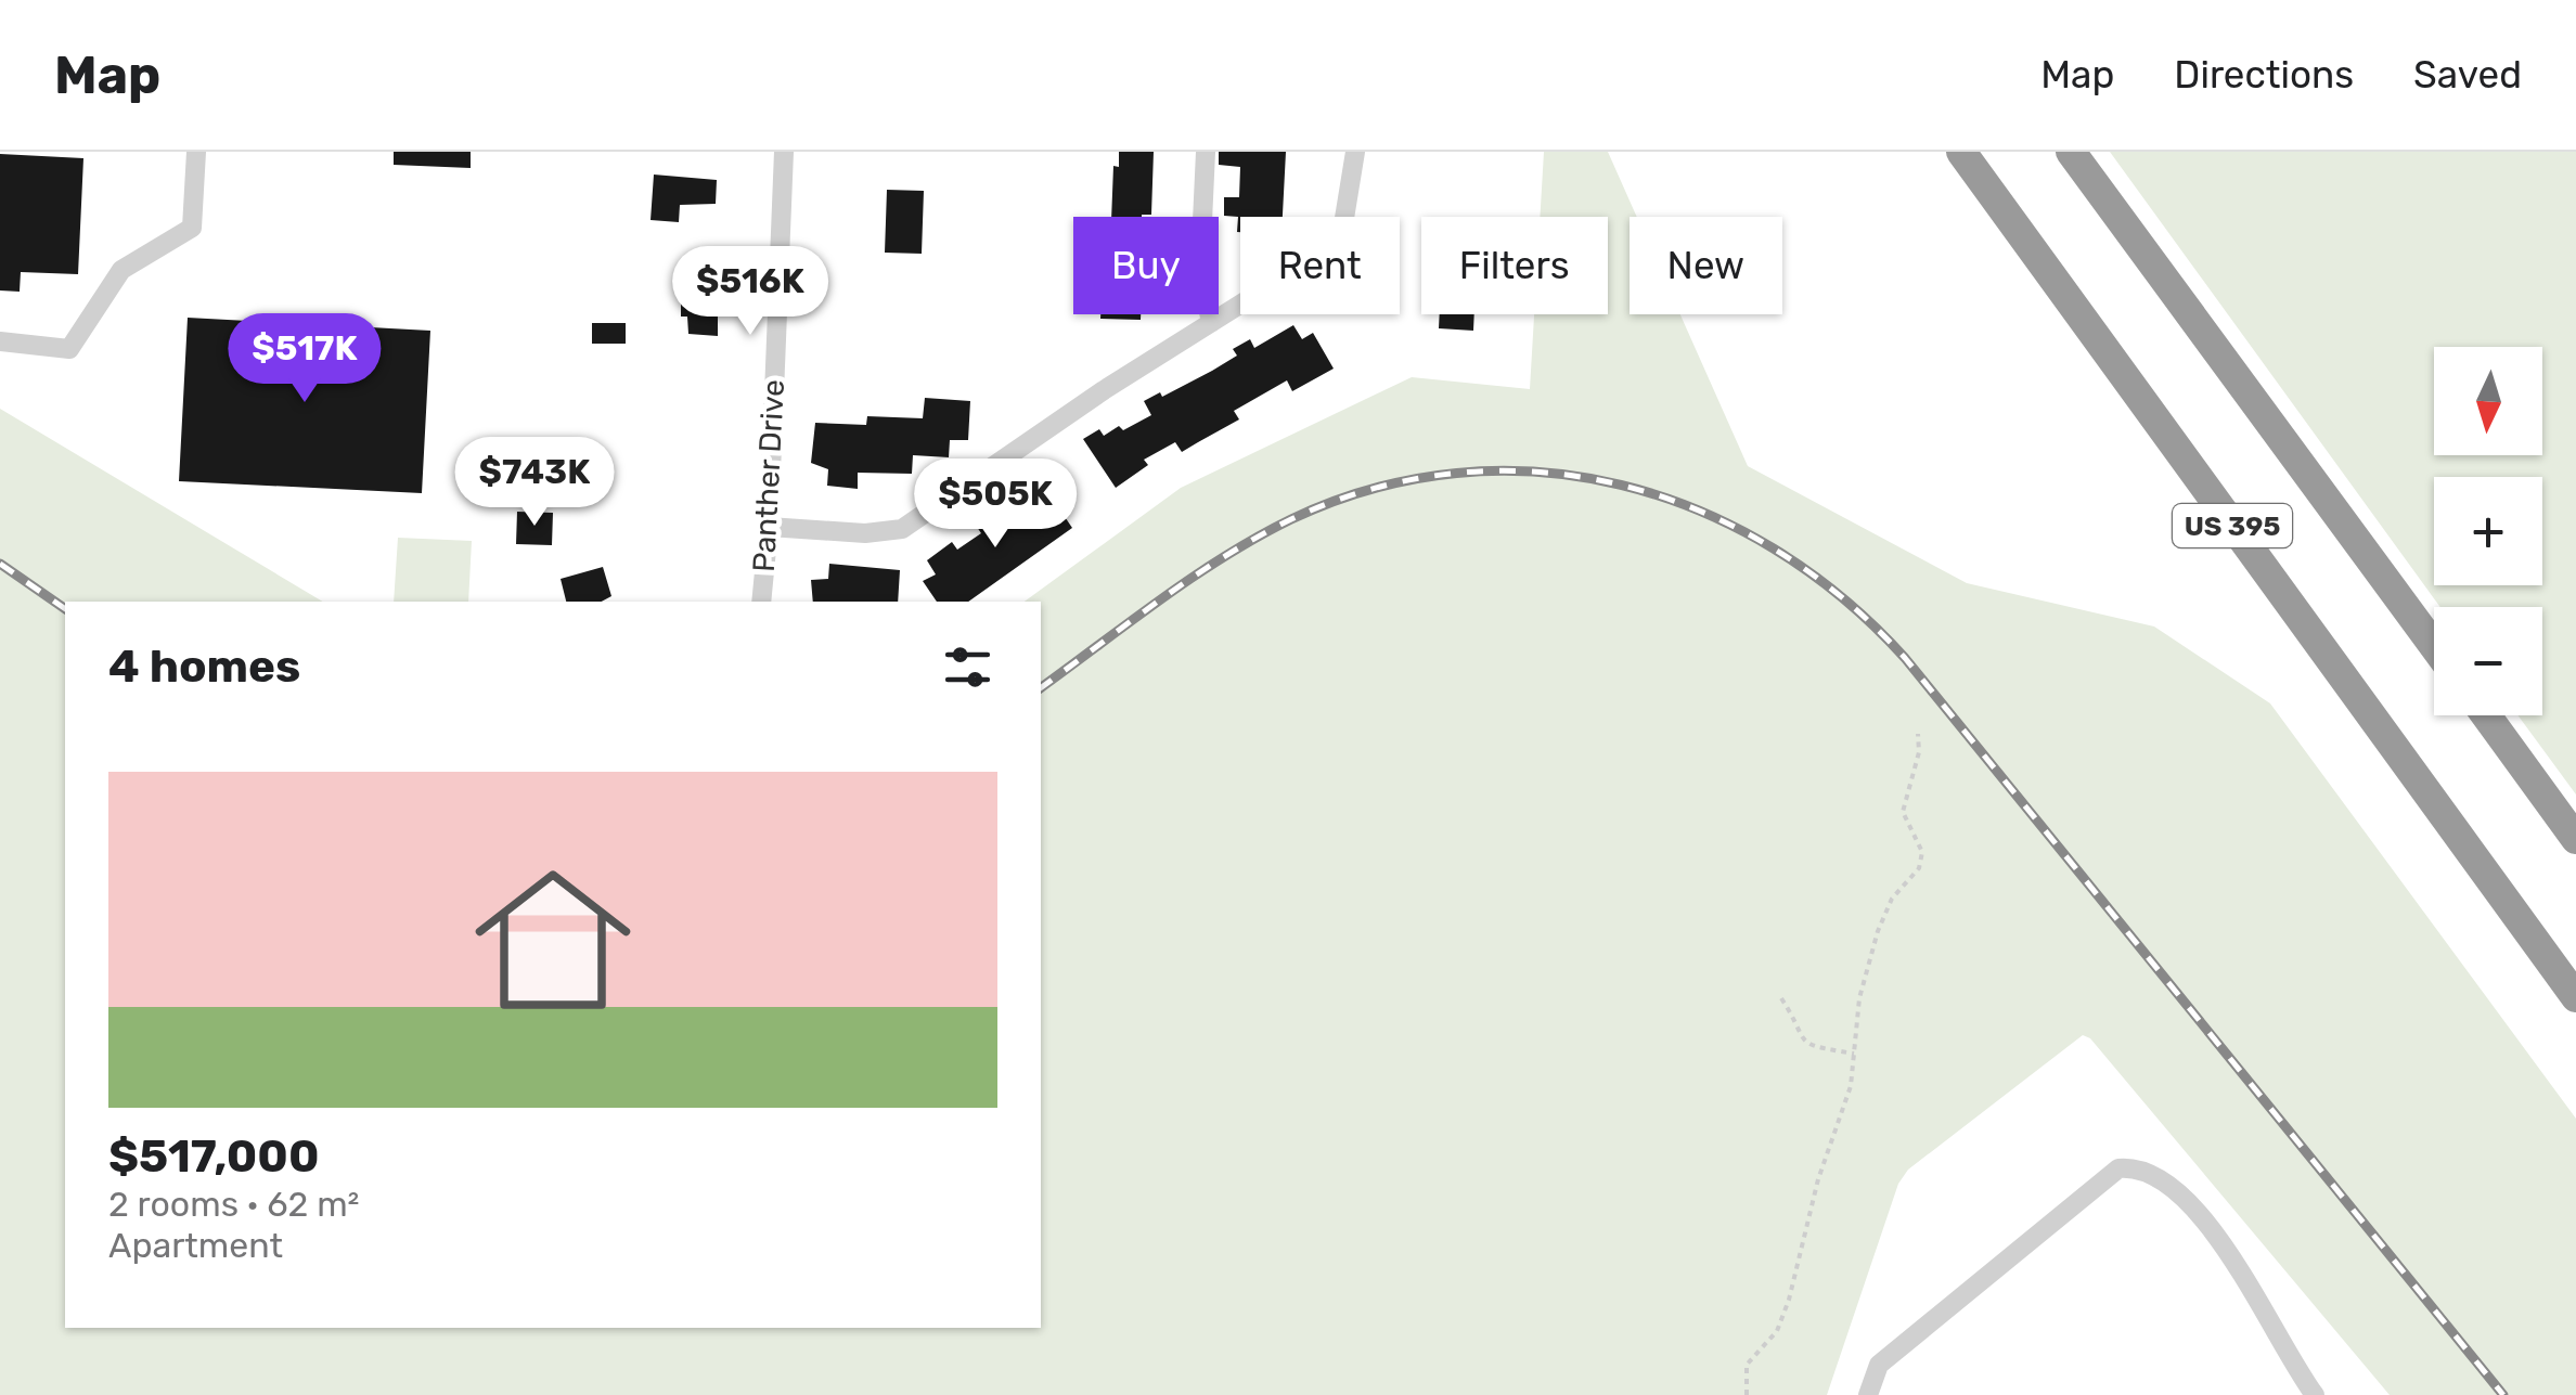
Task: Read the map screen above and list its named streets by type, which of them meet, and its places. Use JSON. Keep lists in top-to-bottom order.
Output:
{
  "streets": {
    "highway": ["US 395"],
    "street": ["Panther Drive"]
  },
  "north": "bottom",
  "page": {
    "header": "Map",
    "nav": ["Map", "Directions", "Saved"],
    "chip": [
      "Buy",
      "Rent",
      "Filters",
      "New"
    ],
    "price": [
      "$516K",
      "$517K",
      "$743K",
      "$505K"
    ],
    "map_buttons": ["+", "−"],
    "heading": "4 homes",
    "list": [
      {
        "name": "$517,000",
        "note": "2 rooms · 62 m² · Apartment"
      }
    ]
  }
}
